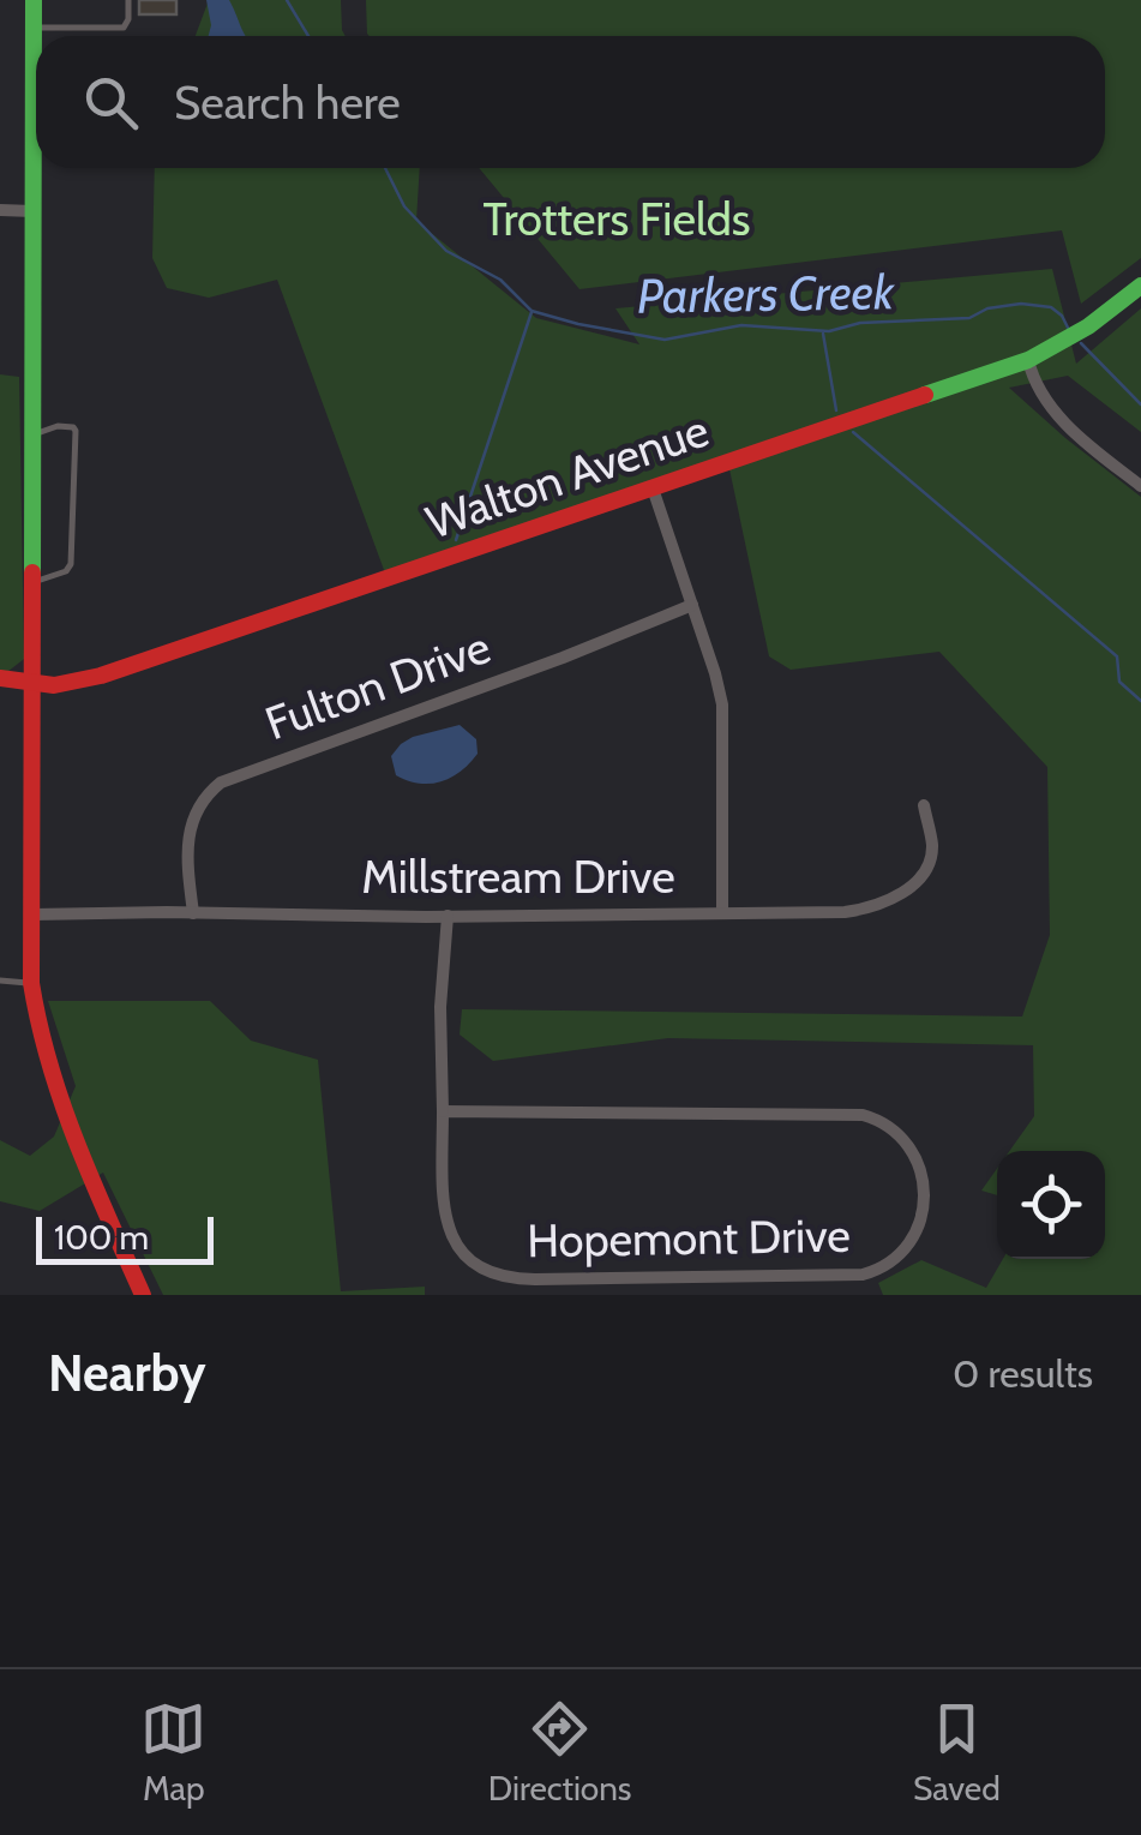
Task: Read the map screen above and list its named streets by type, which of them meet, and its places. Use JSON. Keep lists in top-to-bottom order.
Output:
{
  "streets": {
    "street": [
      "Walton Avenue",
      "Fulton Drive",
      "Millstream Drive",
      "Hopemont Drive"
    ]
  },
  "crossings": [
    ["Fulton Drive", "Millstream Drive"],
    ["Millstream Drive", "Hopemont Drive"]
  ],
  "water": ["Parkers Creek"],
  "parks": ["Trotters Fields"],
  "scale_bar": "100 m",
  "page": {
    "search": "Search here",
    "scale": "100 m",
    "heading": ["Nearby", "0 results"],
    "nav": ["Map", "Directions", "Saved"]
  }
}
